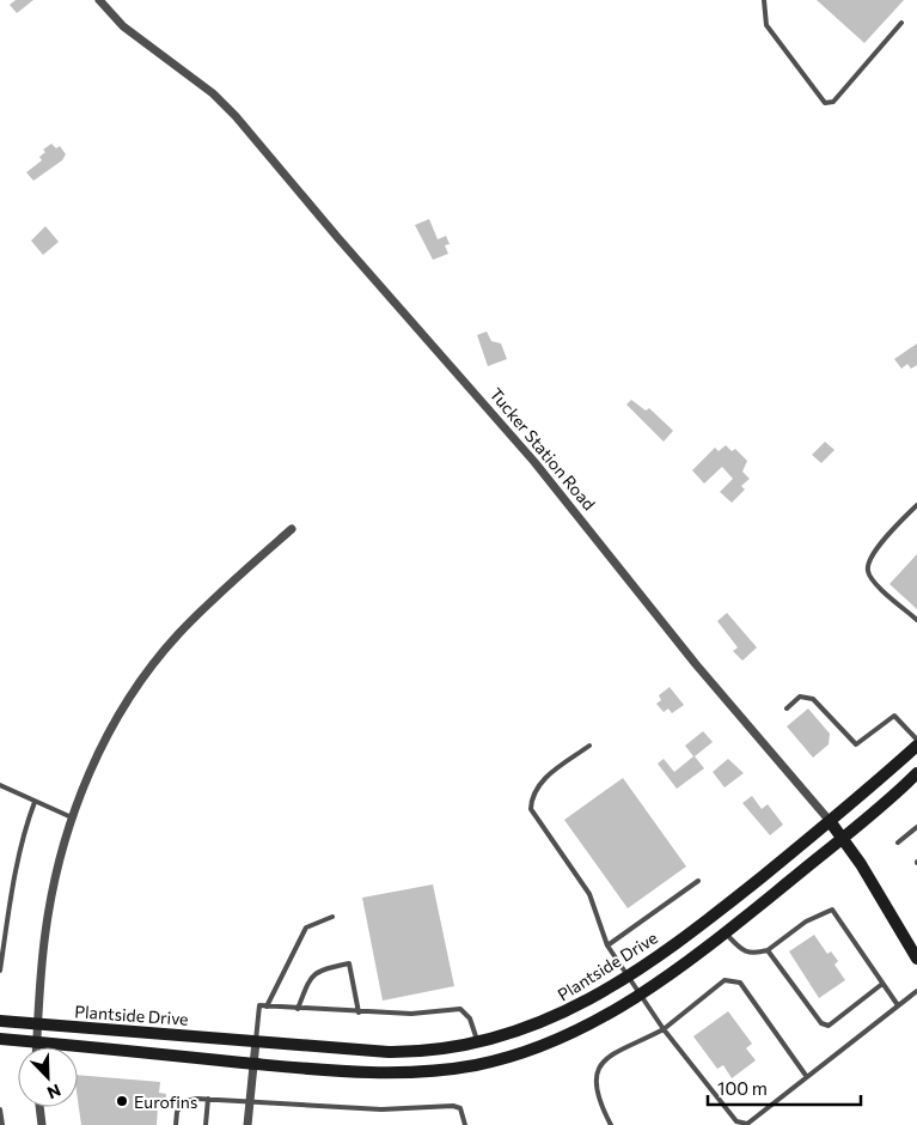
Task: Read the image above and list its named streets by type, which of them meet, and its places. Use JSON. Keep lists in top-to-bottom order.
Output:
{
  "streets": {
    "street": ["Tucker Station Road", "Plantside Drive"]
  },
  "crossings": [
    ["Tucker Station Road", "Plantside Drive"]
  ],
  "places": ["Eurofins"],
  "scale_bar": "100 m",
  "north": "bottom right"
}
